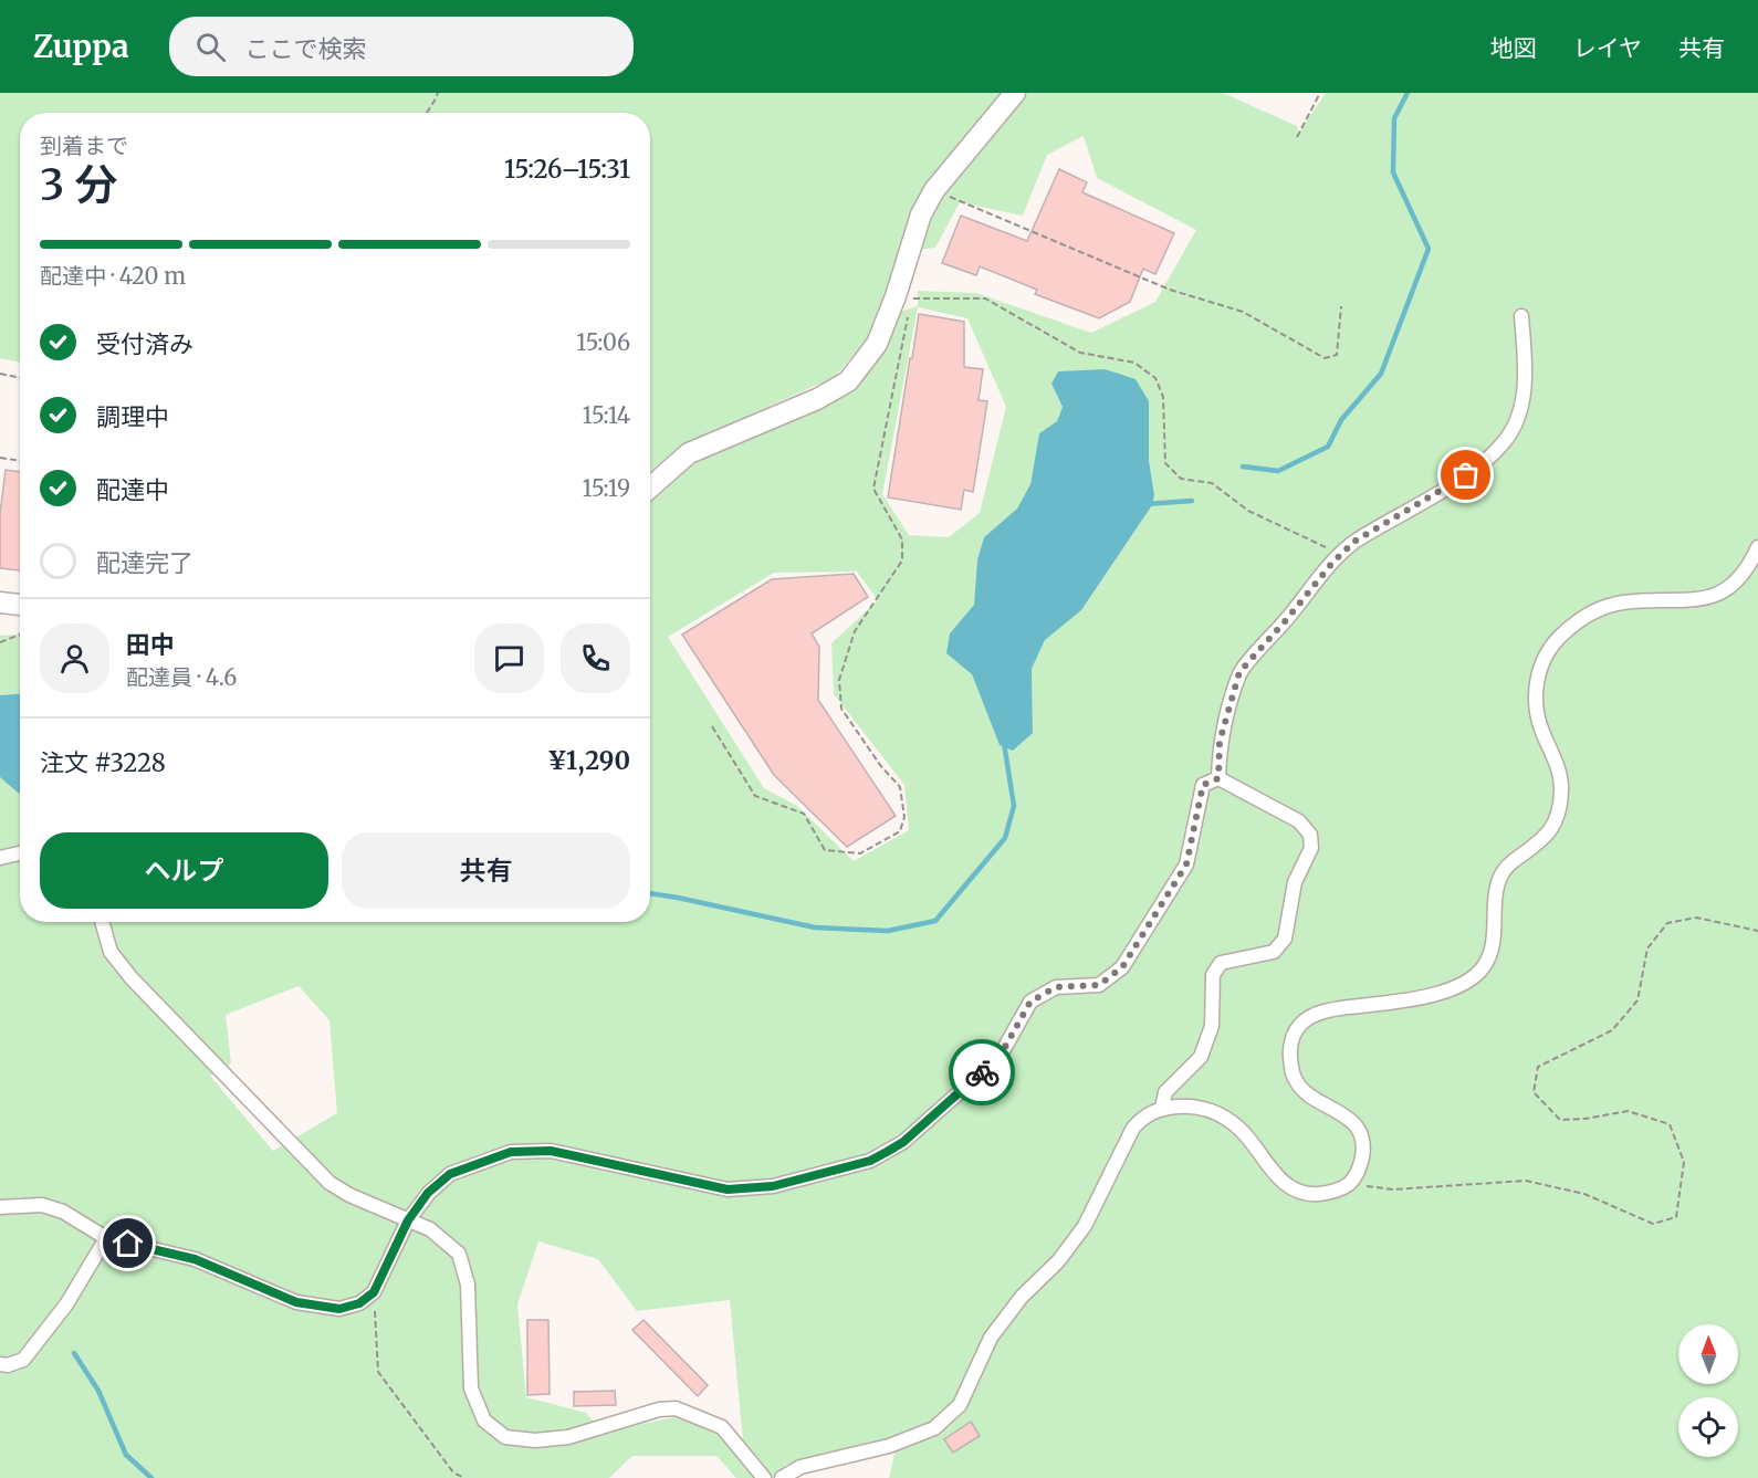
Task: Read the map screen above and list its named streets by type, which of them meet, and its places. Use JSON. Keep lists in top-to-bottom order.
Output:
{
  "north": "top",
  "page": {
    "header": "Zuppa",
    "search": "ここで検索",
    "nav": ["地図", "レイヤ", "共有"],
    "heading": ["3 分", "到着まで", "15:26–15:31"],
    "panel": [
      "田中",
      "配達員 · 4.6",
      "注文 #3228",
      "¥1,290"
    ],
    "bar": "配達中 · 420 m",
    "list": [
      ["受付済み", "15:06"],
      ["調理中", "15:14"],
      ["配達中", "15:19"],
      "配達完了"
    ],
    "buttons": ["ヘルプ", "共有"]
  }
}
